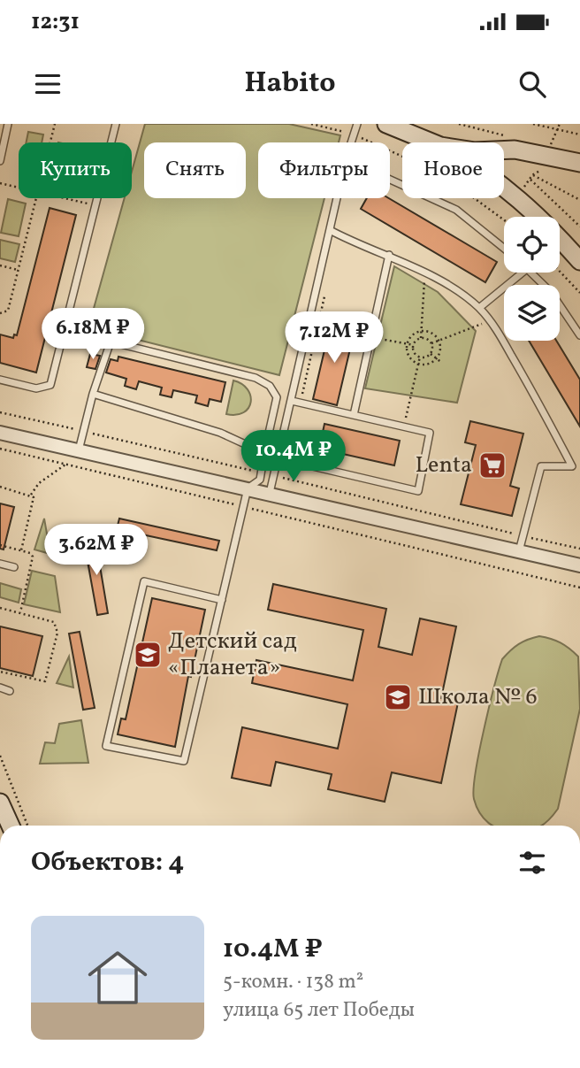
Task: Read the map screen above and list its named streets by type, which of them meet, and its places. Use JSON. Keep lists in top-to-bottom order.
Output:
{
  "places": {
    "supermarket": ["Lenta"],
    "school or university": ["Детский сад «Планета»", "Школа № 6"]
  },
  "page": {
    "status": "12:31",
    "header": "Habito",
    "chip": [
      "Купить",
      "Снять",
      "Фильтры",
      "Новое"
    ],
    "price": [
      "6.18M ₽",
      "7.12M ₽",
      "10.4M ₽",
      "3.62M ₽"
    ],
    "heading": "Объектов: 4",
    "list": [
      {
        "name": "10.4M ₽",
        "note": "5-комн. · 138 m² · улица 65 лет Победы"
      }
    ]
  }
}
